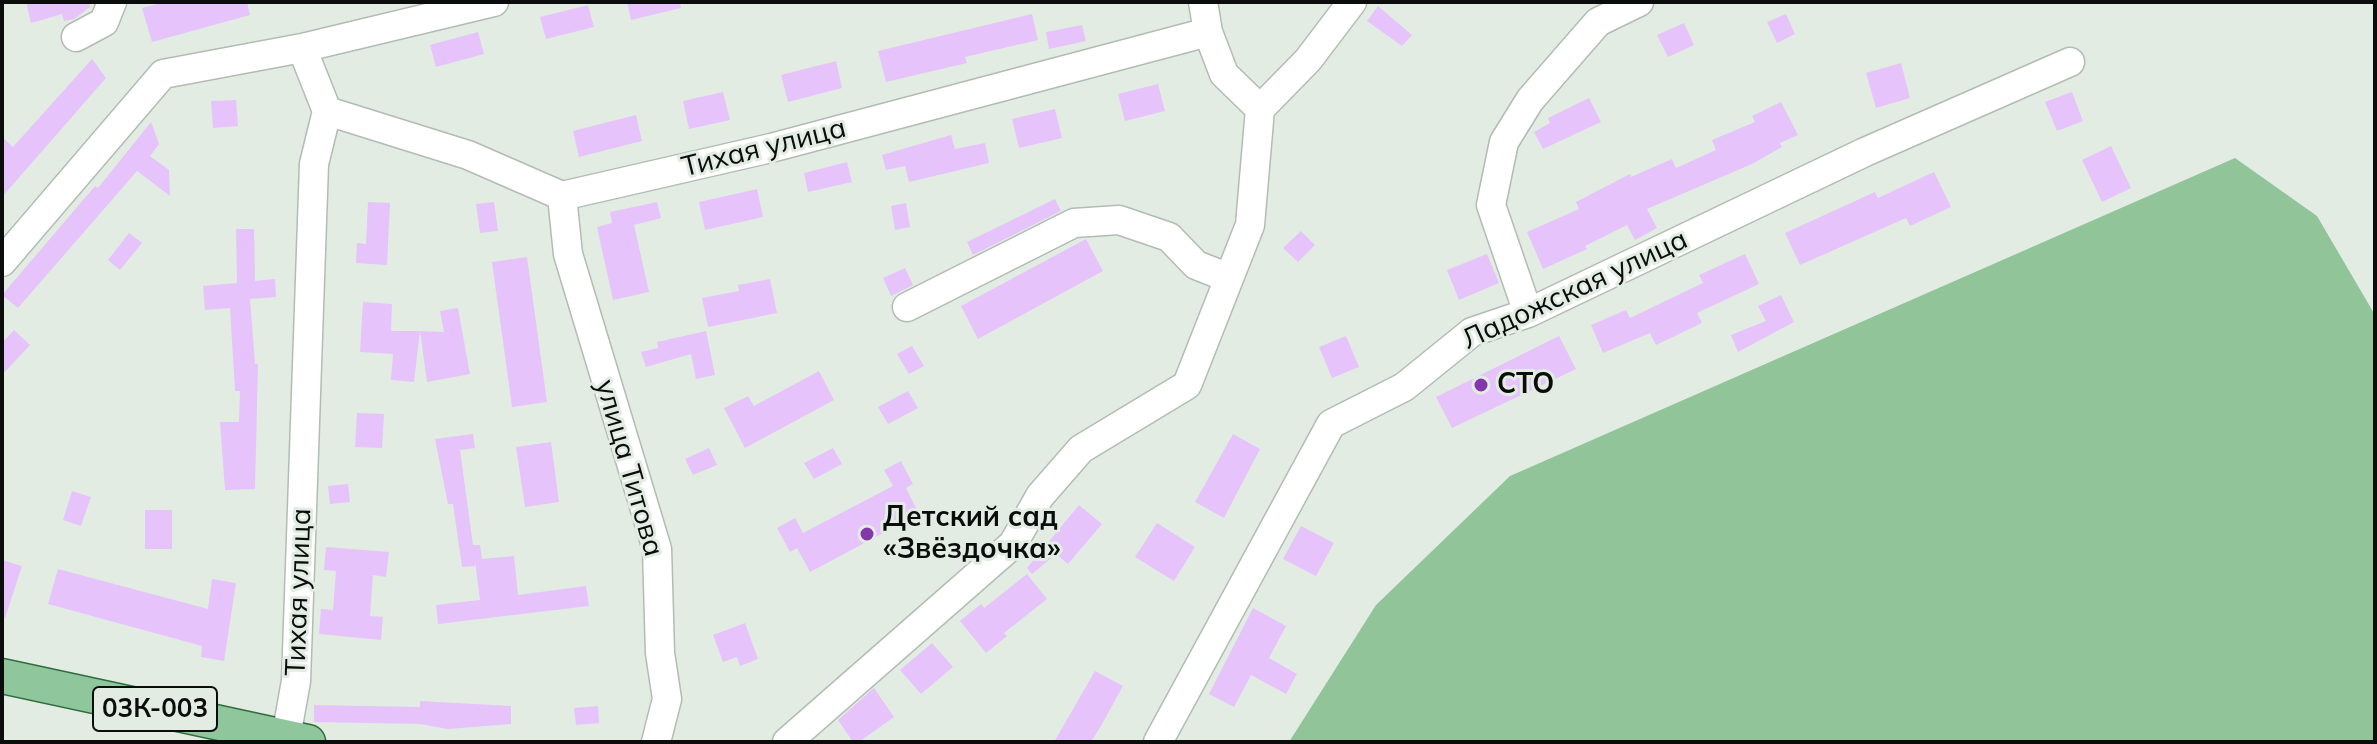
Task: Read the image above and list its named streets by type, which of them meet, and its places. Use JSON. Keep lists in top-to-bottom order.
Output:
{
  "streets": {
    "main road": ["03К-003"],
    "street": ["Тихая улица", "Ладожская улица", "улица Титова"]
  },
  "crossings": [
    ["Тихая улица", "улица Титова"],
    ["Тихая улица", "03К-003"]
  ],
  "places": ["СТО", "Детский сад «Звёздочка»"]
}
